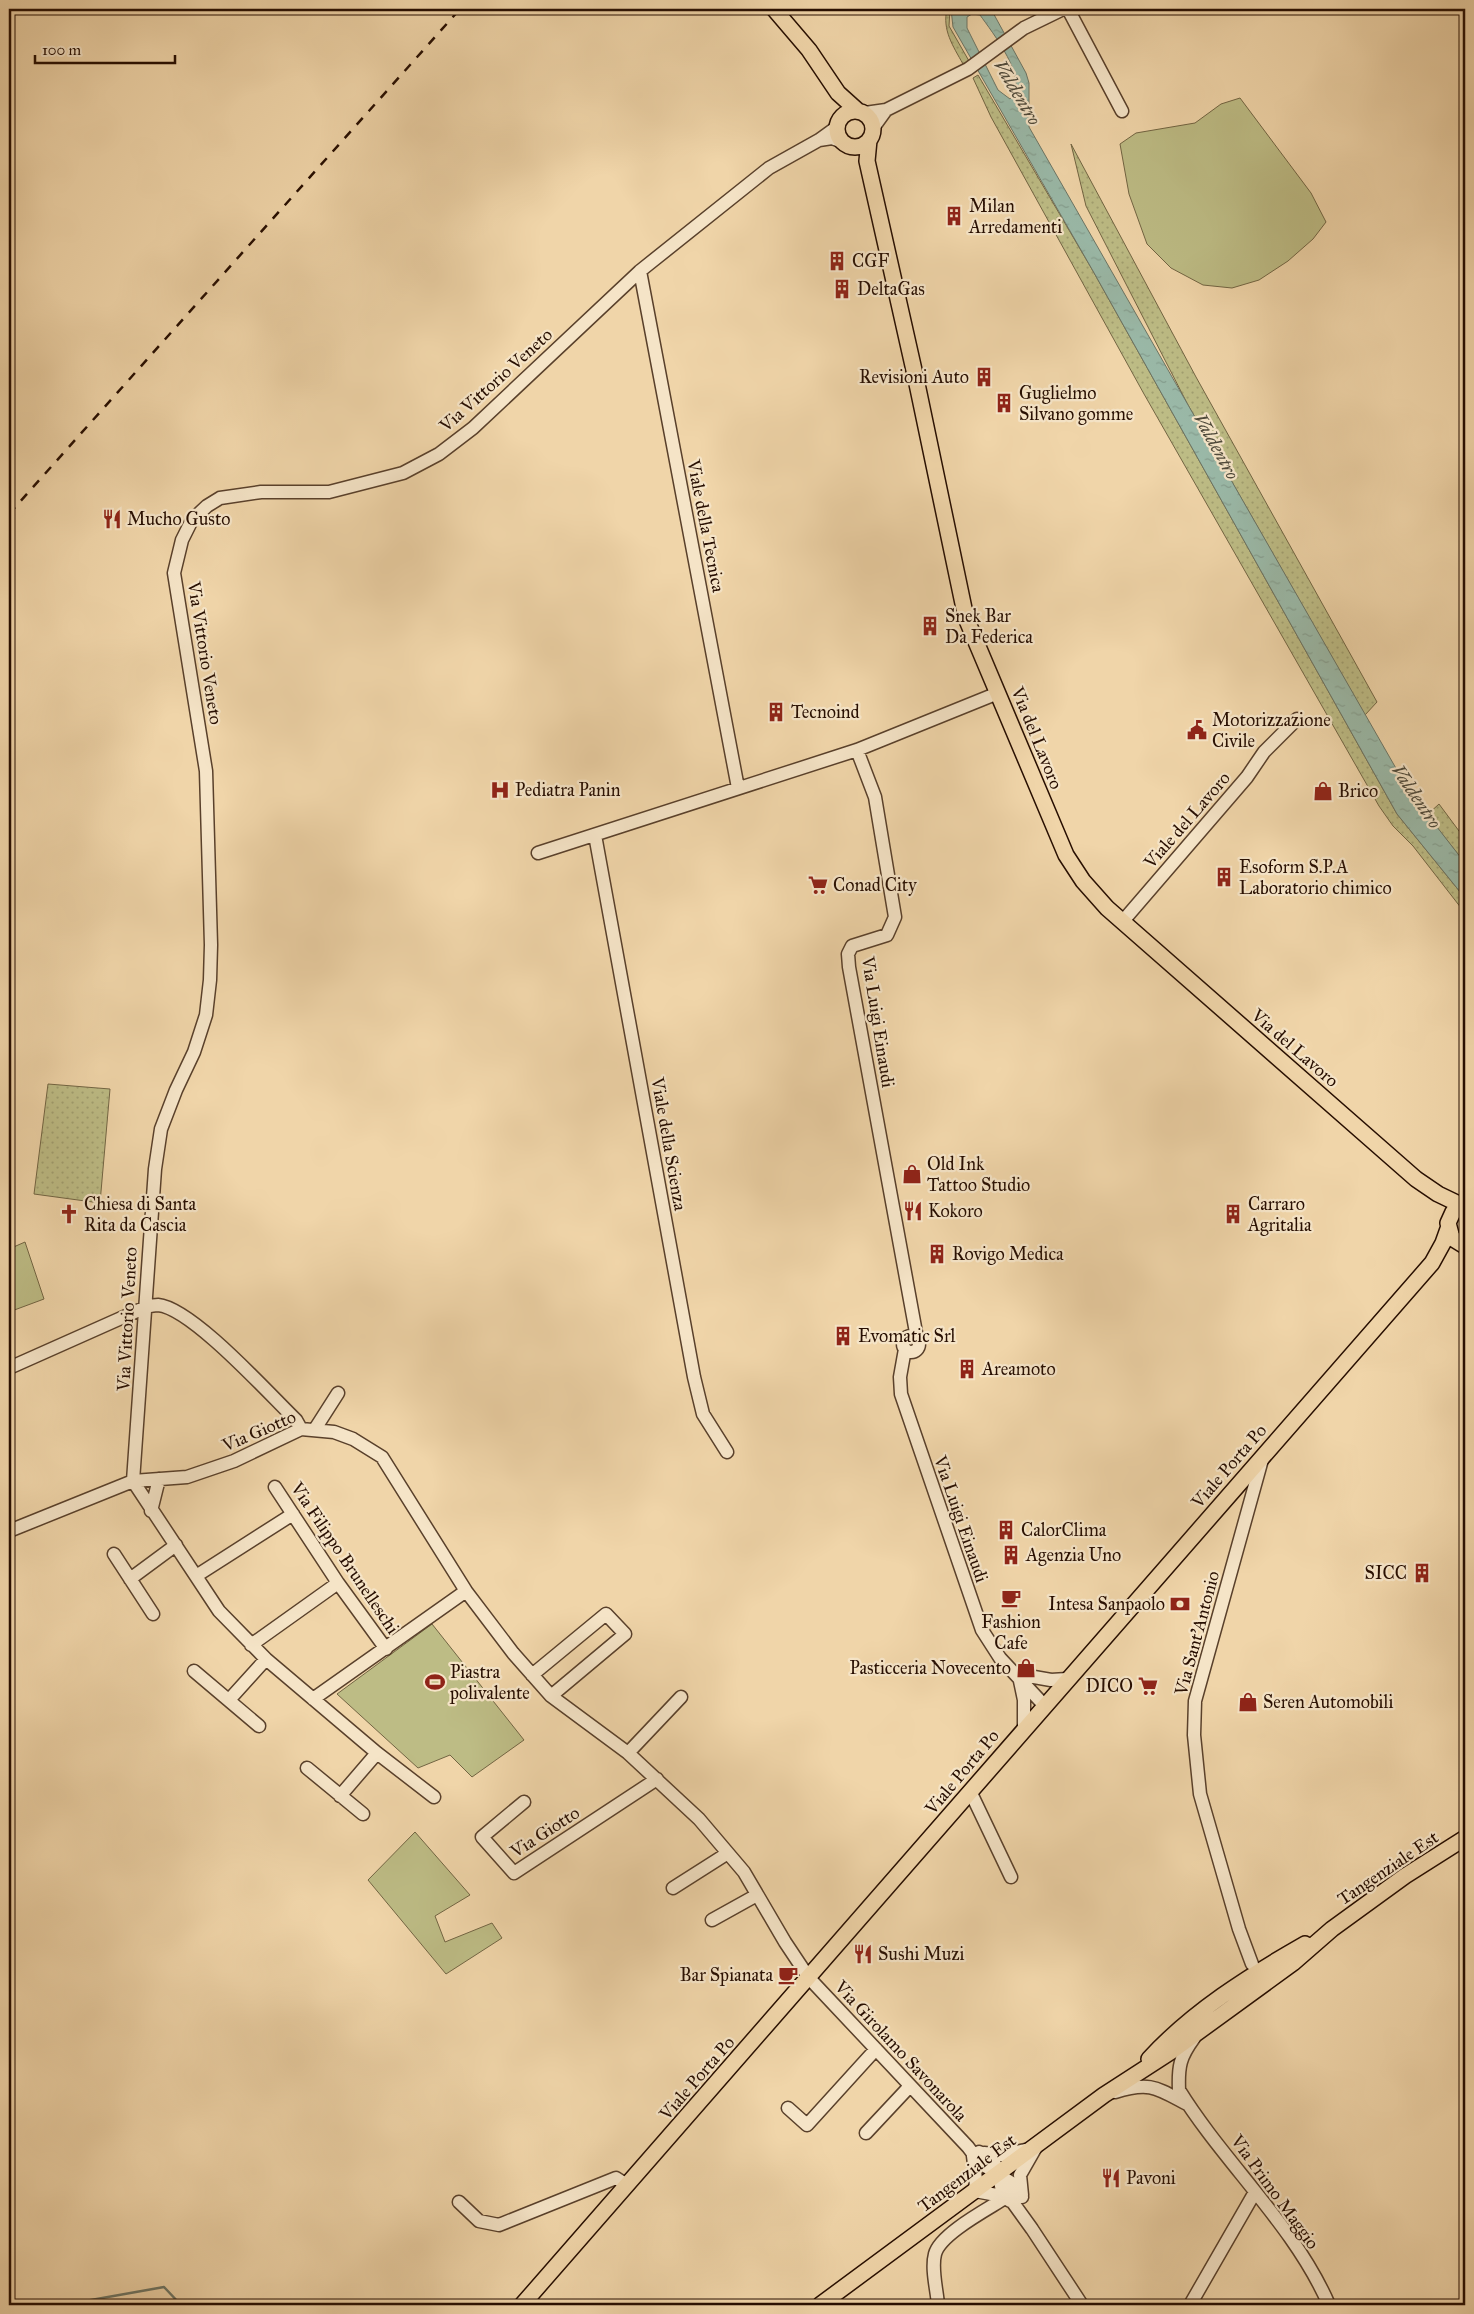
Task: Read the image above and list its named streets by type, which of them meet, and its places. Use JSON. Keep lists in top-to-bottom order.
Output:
{
  "streets": {
    "main road": ["Via del Lavoro", "Viale Porta Po", "Tangenziale Est"],
    "street": [
      "Via Vittorio Veneto",
      "Viale della Tecnica",
      "Viale del Lavoro",
      "Via Luigi Einaudi",
      "Viale della Scienza",
      "Via Giotto",
      "Via Filippo Brunelleschi",
      "Via Sant'Antonio",
      "Via Girolamo Savonarola",
      "Via Primo Maggio"
    ]
  },
  "crossings": [
    ["Via Vittorio Veneto", "Viale della Tecnica"],
    ["Via Vittorio Veneto", "Via Giotto"],
    ["Via del Lavoro", "Viale del Lavoro"],
    ["Via Luigi Einaudi", "Viale Porta Po"],
    ["Via Giotto", "Viale Porta Po"],
    ["Via Giotto", "Via Filippo Brunelleschi"],
    ["Via Giotto", "Via Girolamo Savonarola"],
    ["Viale Porta Po", "Via Sant'Antonio"],
    ["Viale Porta Po", "Via Girolamo Savonarola"],
    ["Tangenziale Est", "Via Girolamo Savonarola"],
    ["Tangenziale Est", "Via Primo Maggio"]
  ],
  "water": ["Valdentro"],
  "places": {
    "building": [
      "Milan Arredamenti",
      "CGF",
      "DeltaGas",
      "Revisioni Auto",
      "Guglielmo Silvano gomme",
      "Snek Bar Da Federica",
      "Tecnoind",
      "Esoform S.P.A Laboratorio chimico",
      "Carraro Agritalia",
      "Rovigo Medica",
      "Evomatic Srl",
      "Areamoto",
      "CalorClima",
      "Agenzia Uno",
      "SICC"
    ],
    "restaurant": [
      "Mucho Gusto",
      "Kokoro",
      "Sushi Muzi",
      "Pavoni"
    ],
    "public building": ["Motorizzazione Civile"],
    "hospital": ["Pediatra Panin"],
    "shop": [
      "Brico",
      "Old Ink Tattoo Studio",
      "Pasticceria Novecento",
      "Seren Automobili"
    ],
    "supermarket": ["Conad City", "DICO"],
    "church": ["Chiesa di Santa Rita da Cascia"],
    "cafe": ["Fashion Cafe", "Bar Spianata"],
    "bank": ["Intesa Sanpaolo"],
    "sports": ["Piastra polivalente"]
  },
  "scale_bar": "100 m"
}
